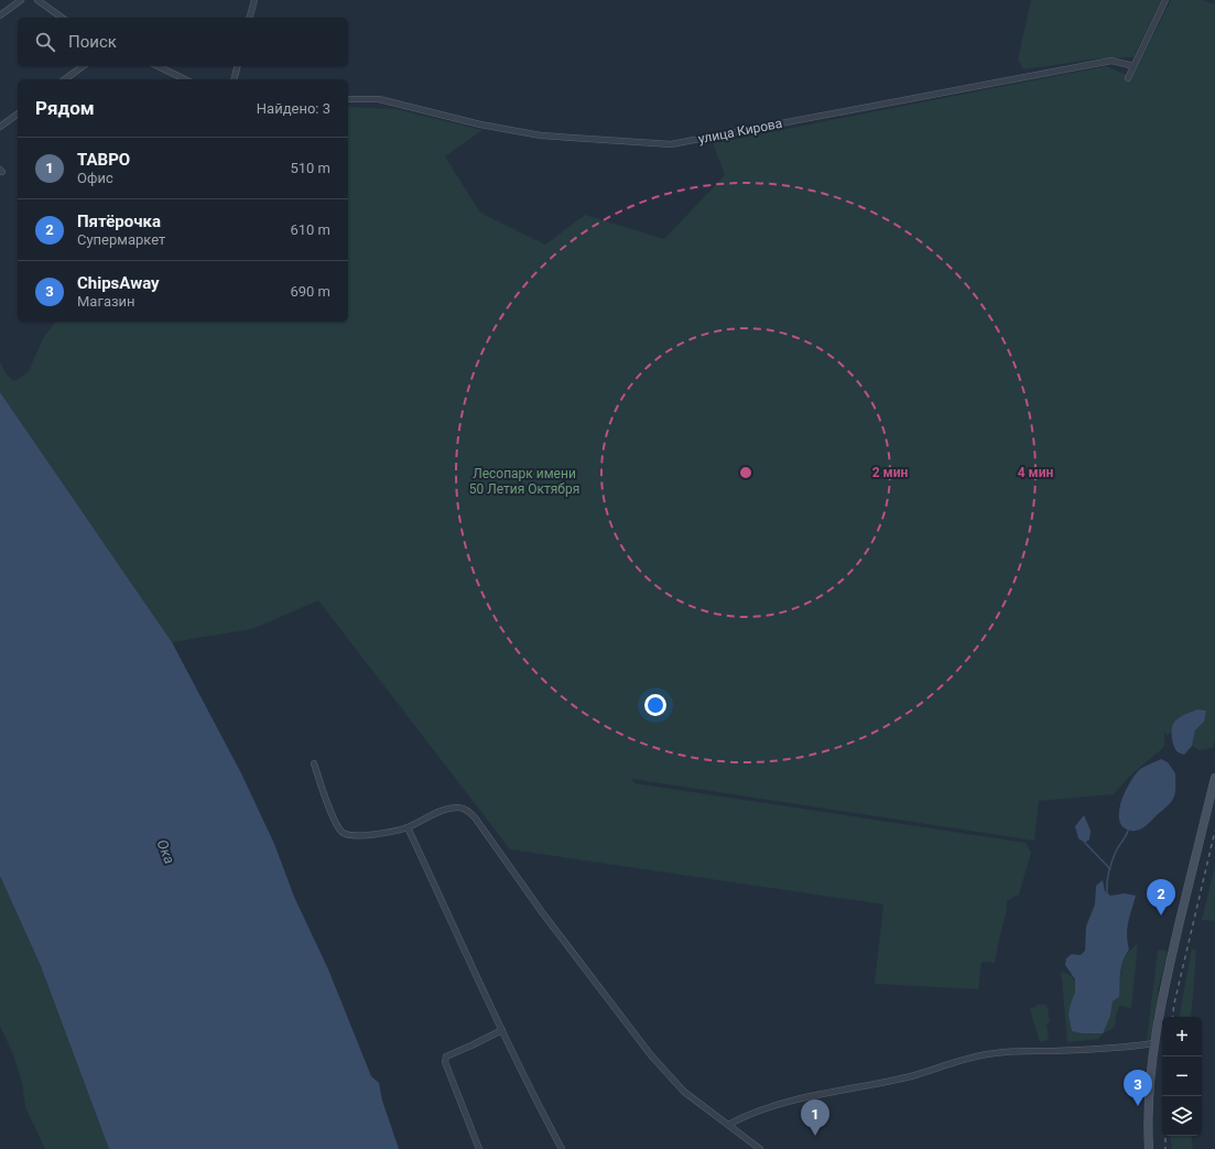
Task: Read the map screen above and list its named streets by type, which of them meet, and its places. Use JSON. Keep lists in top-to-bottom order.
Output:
{
  "streets": {
    "street": ["улица Кирова"]
  },
  "water": ["Ока"],
  "parks": ["Лесопарк имени 50 Летия Октября"],
  "page": {
    "search": "Поиск",
    "heading": ["Рядом", "Найдено: 3"],
    "list": [
      {
        "mark": "1",
        "name": "ТАВРО",
        "note": "Офис",
        "value": "510 m"
      },
      {
        "mark": "2",
        "name": "Пятёрочка",
        "note": "Супермаркет",
        "value": "610 m"
      },
      {
        "mark": "3",
        "name": "ChipsAway",
        "note": "Магазин",
        "value": "690 m"
      }
    ],
    "pins": ["2", "3", "1"],
    "map_buttons": ["+", "−"]
  },
  "rings": ["2 мин", "4 мин"]
}
